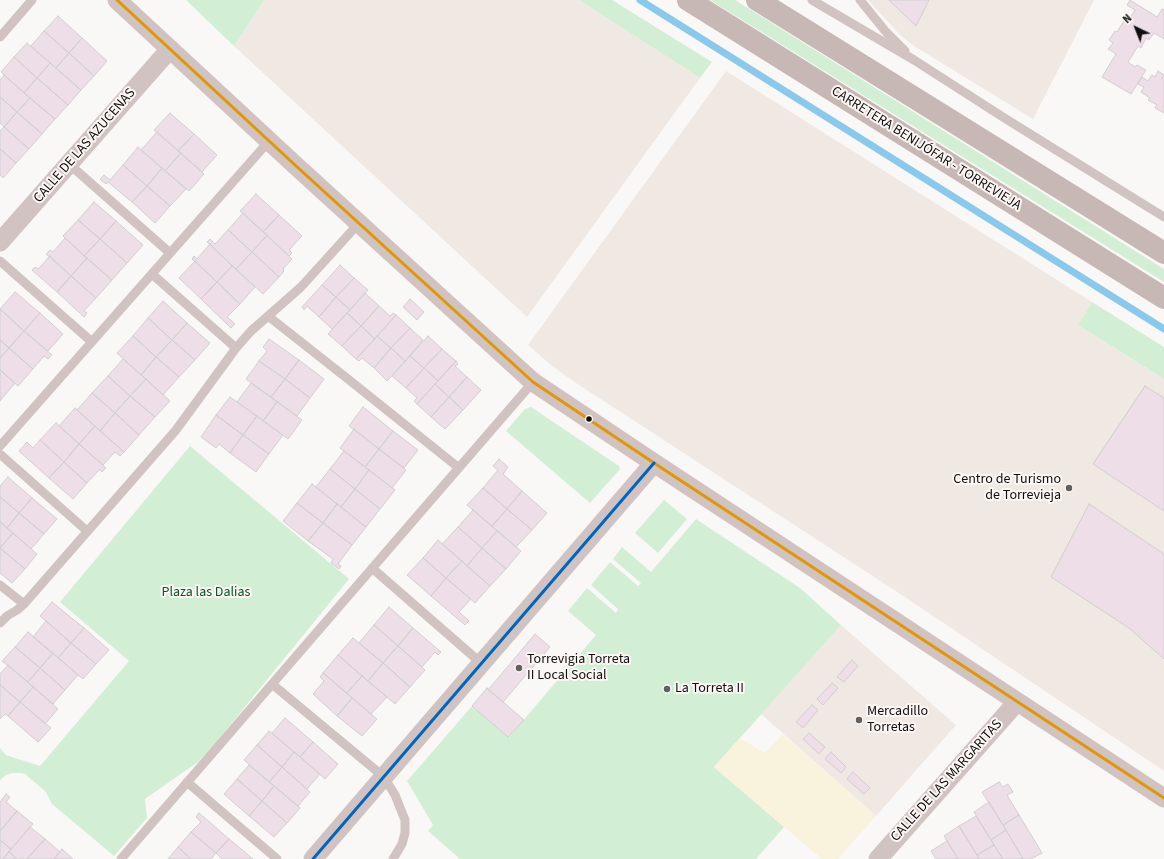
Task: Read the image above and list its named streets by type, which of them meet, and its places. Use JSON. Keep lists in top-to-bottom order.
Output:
{
  "streets": {
    "main road": ["CARRETERA BENIJÓFAR - TORREVIEJA"],
    "street": ["CALLE DE LAS AZUCENAS", "CALLE DE LAS MARGARITAS"]
  },
  "parks": ["Plaza las Dalias"],
  "places": [
    "Centro de Turismo de Torrevieja",
    "Torrevigia Torreta II Local Social",
    "La Torreta II",
    "Mercadillo Torretas"
  ],
  "north": "top left"
}
